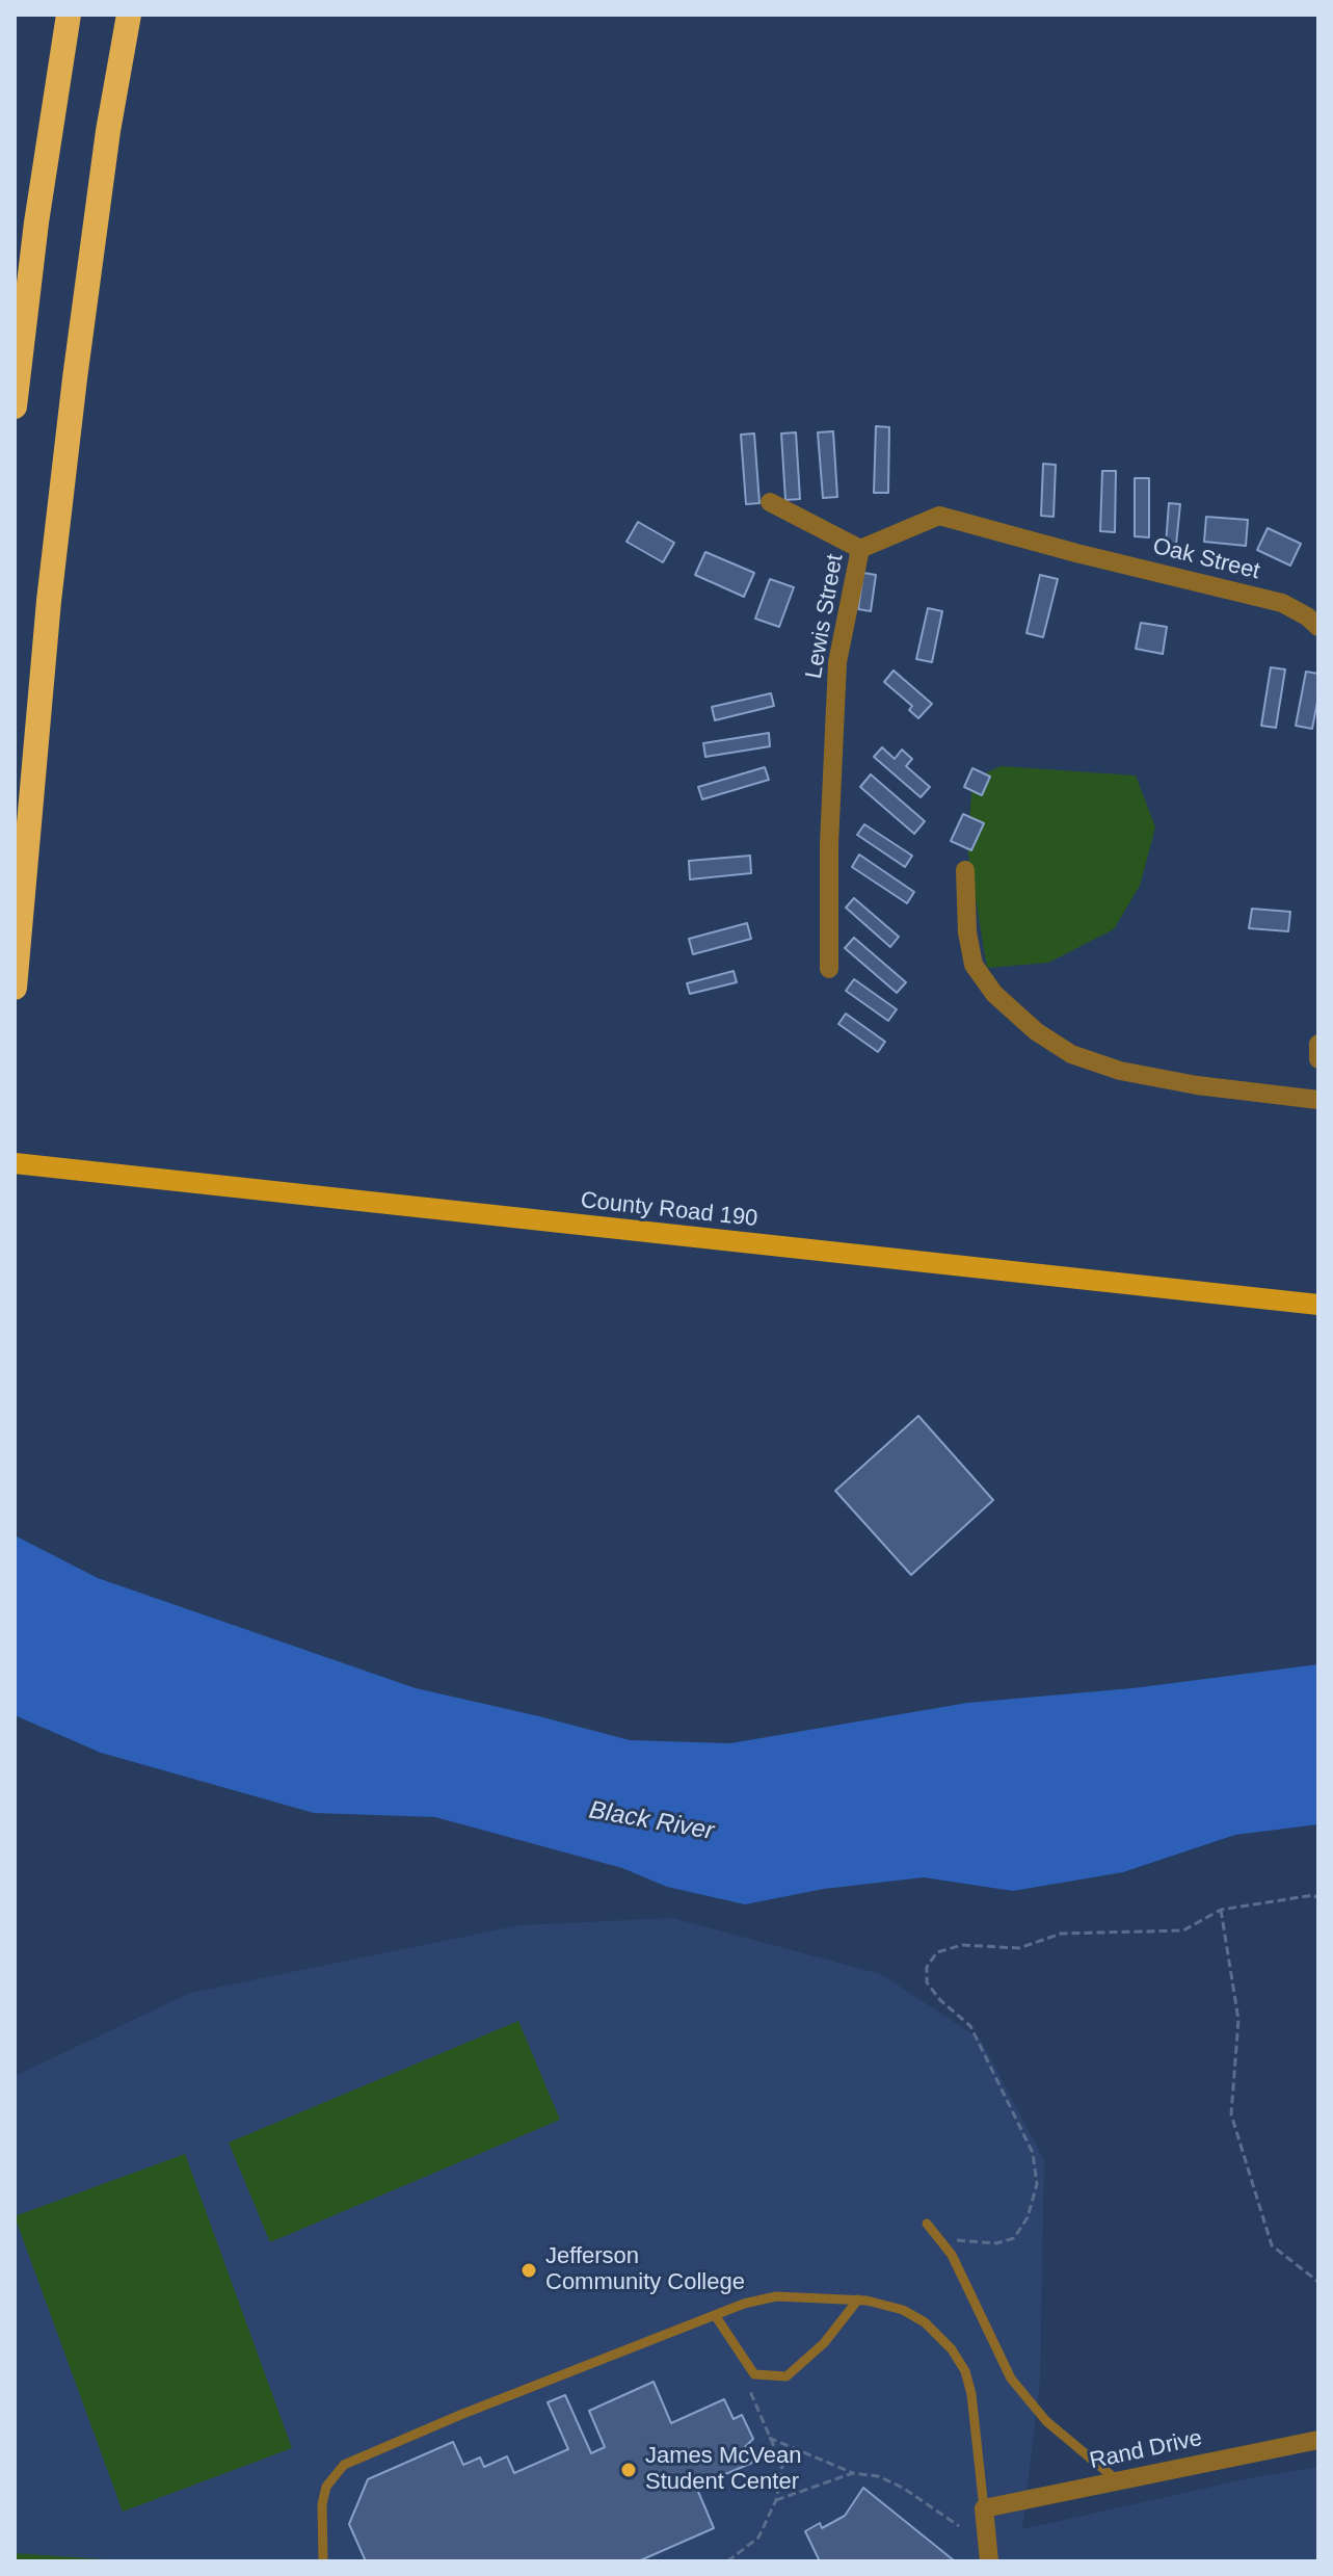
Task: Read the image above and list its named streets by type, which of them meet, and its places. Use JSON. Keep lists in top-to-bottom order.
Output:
{
  "streets": {
    "main road": ["County Road 190"],
    "street": ["Oak Street", "Lewis Street", "Rand Drive"]
  },
  "crossings": [
    ["Oak Street", "Lewis Street"]
  ],
  "water": ["Black River"],
  "places": ["Jefferson Community College", "James McVean Student Center"]
}
